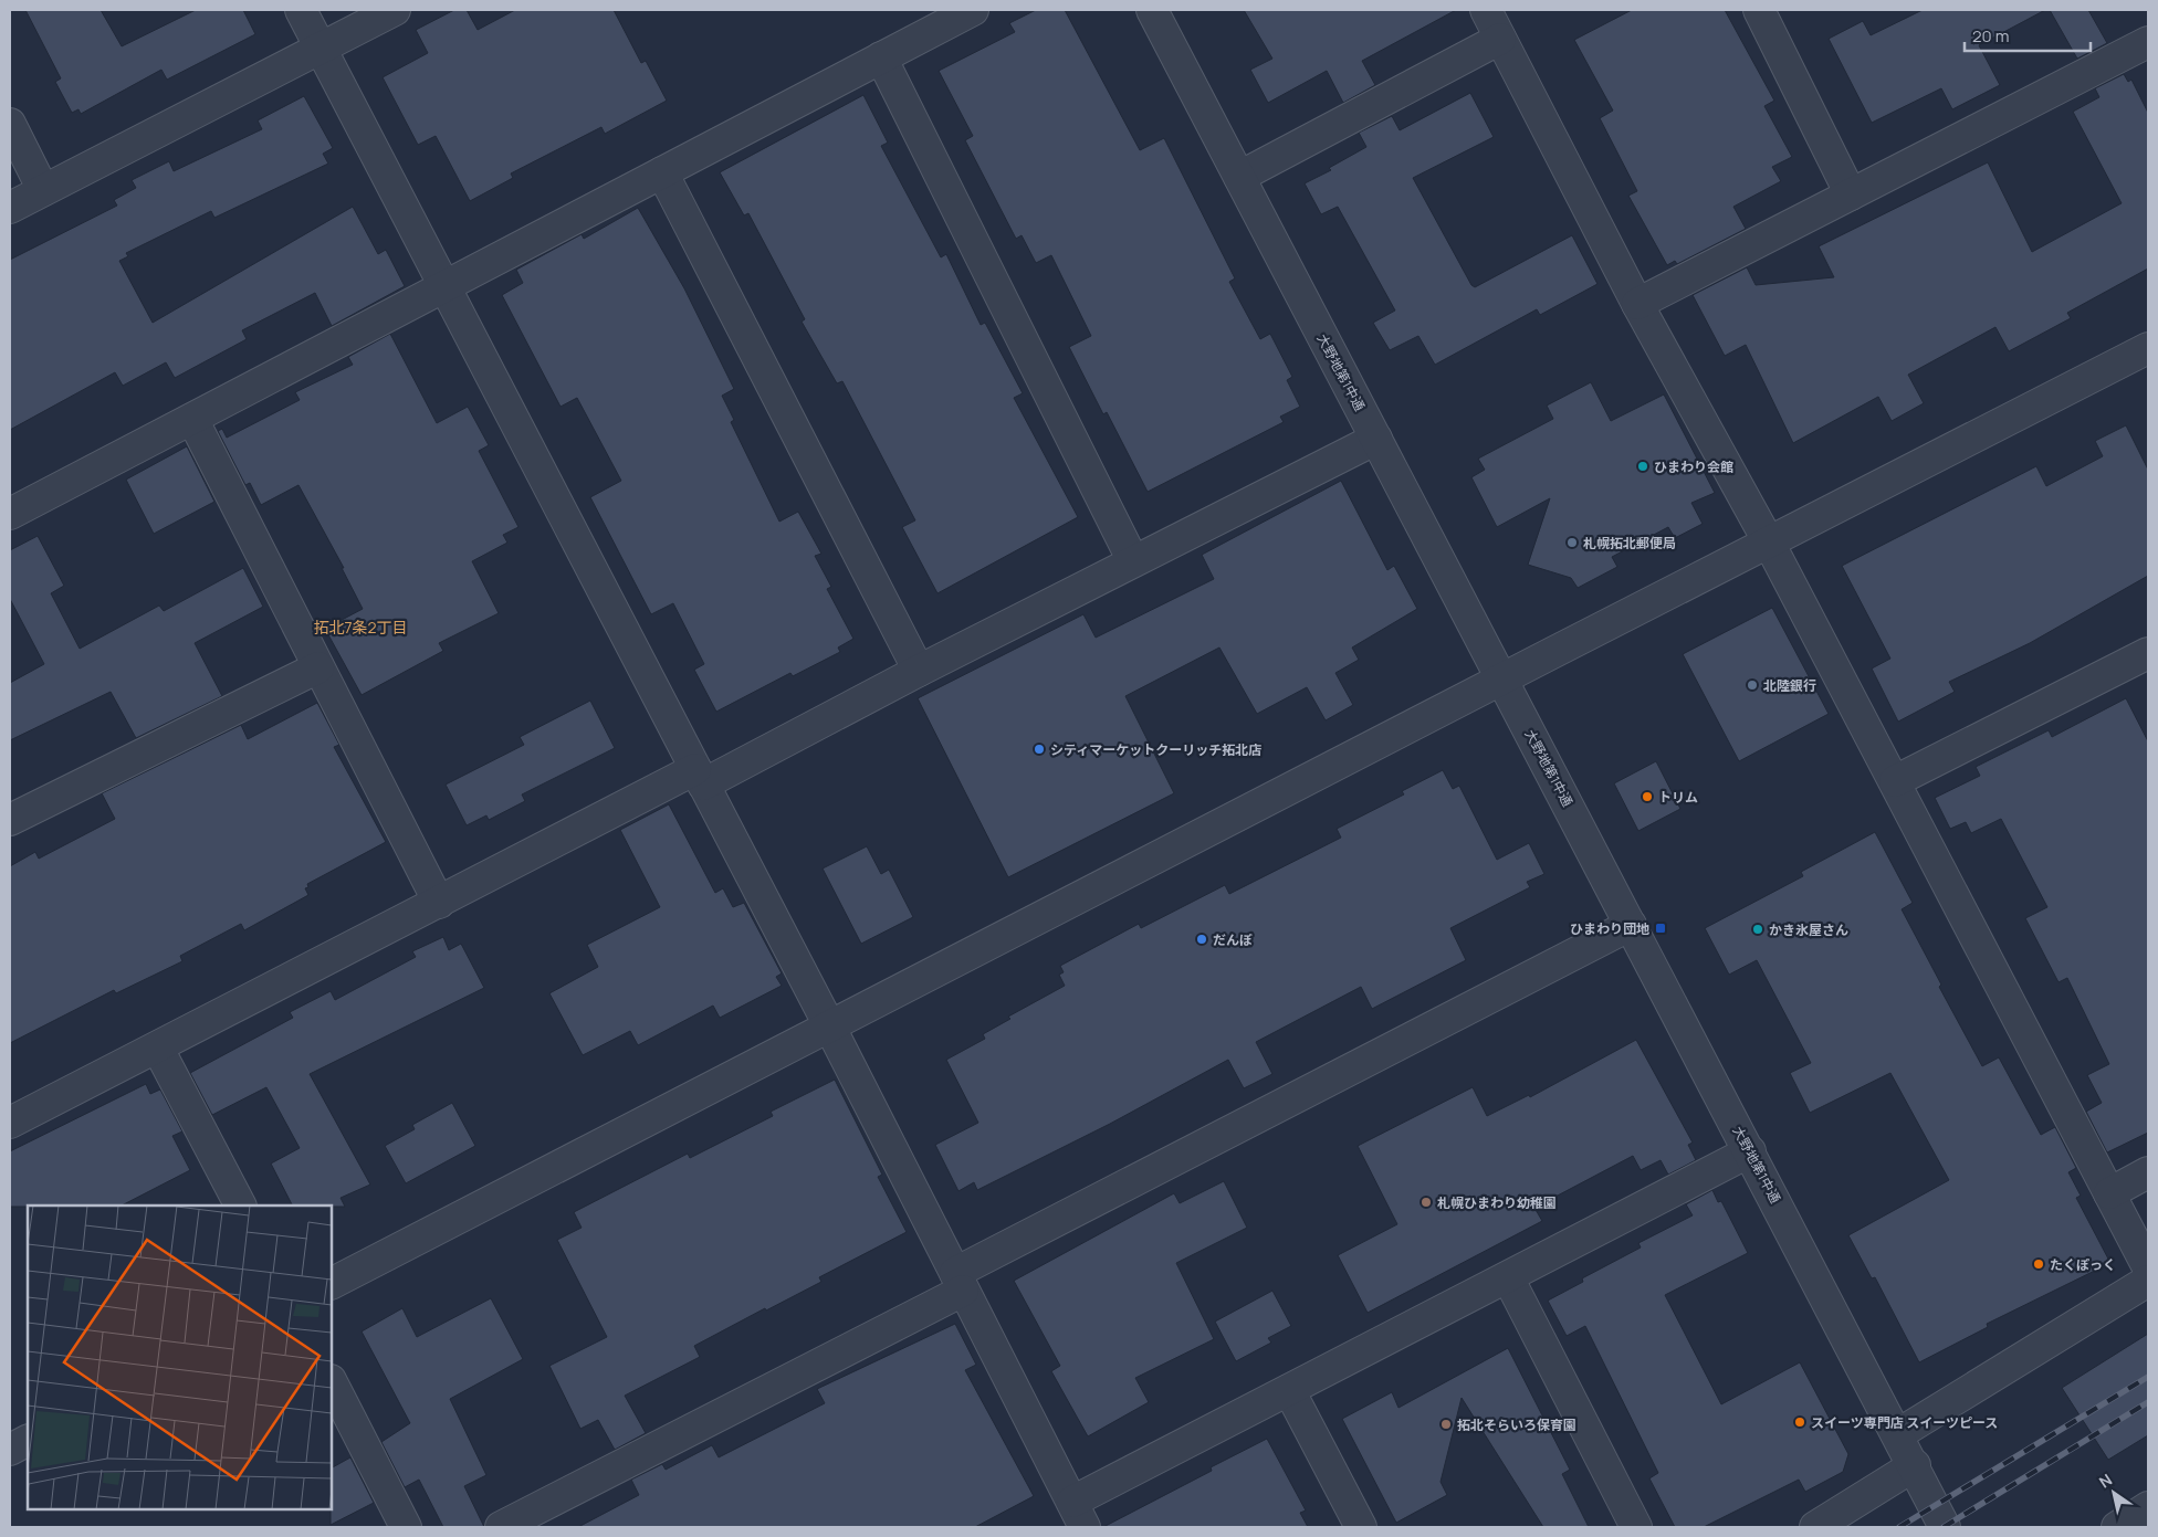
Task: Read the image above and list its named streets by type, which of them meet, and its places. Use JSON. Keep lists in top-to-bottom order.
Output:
{
  "streets": {
    "street": ["大野地第1中通"]
  },
  "districts": ["拓北7条2丁目"],
  "places": {
    "other": [
      "ひまわり会館",
      "札幌拓北郵便局",
      "北陸銀行",
      "シティマーケットクーリッチ拓北店",
      "トリム",
      "かき氷屋さん",
      "だんぼ",
      "札幌ひまわり幼稚園",
      "たくぽっく",
      "スイーツ専門店 スイーツピース",
      "拓北そらいろ保育園"
    ],
    "transit": ["ひまわり団地"]
  },
  "scale_bar": "20 m",
  "north": "top left"
}
